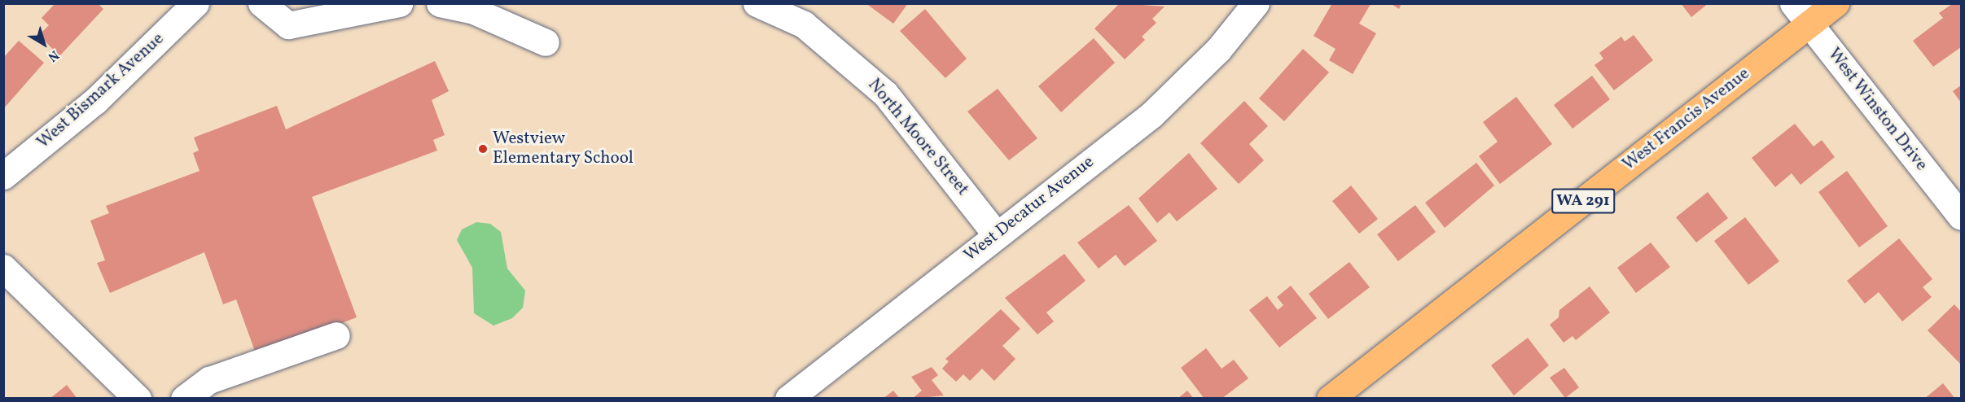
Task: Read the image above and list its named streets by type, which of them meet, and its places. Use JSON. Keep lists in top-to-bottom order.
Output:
{
  "streets": {
    "main road": ["West Francis Avenue", "WA 291"],
    "street": [
      "West Bismark Avenue",
      "West Winston Drive",
      "North Moore Street",
      "West Decatur Avenue"
    ]
  },
  "crossings": [
    ["West Winston Drive", "West Francis Avenue"],
    ["North Moore Street", "West Decatur Avenue"]
  ],
  "places": ["Westview Elementary School"],
  "north": "bottom right"
}
